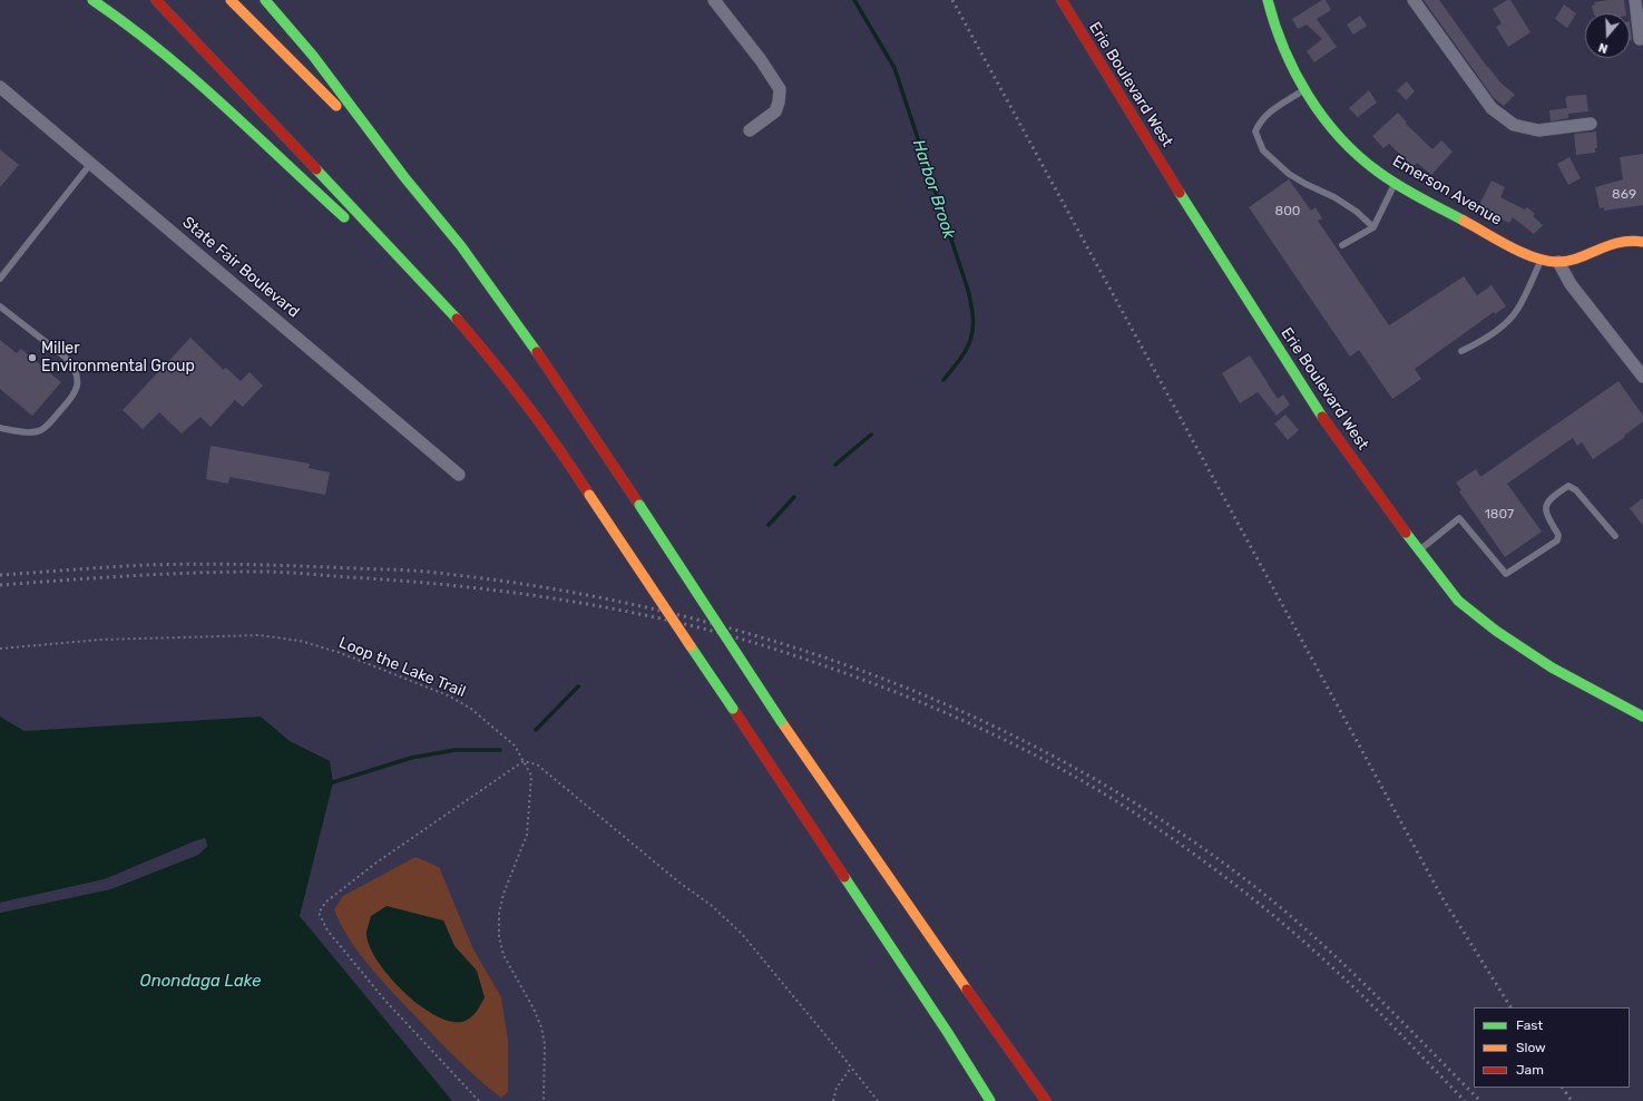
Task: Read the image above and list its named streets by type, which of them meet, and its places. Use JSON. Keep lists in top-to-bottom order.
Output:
{
  "streets": {
    "main road": ["Erie Boulevard West", "Emerson Avenue"],
    "street": ["State Fair Boulevard"],
    "path": ["Loop the Lake Trail"]
  },
  "water": ["Harbor Brook", "Onondaga Lake"],
  "places": ["Miller Environmental Group"],
  "house_numbers": ["869", "800", "1807"],
  "legend": ["Fast", "Slow", "Jam"],
  "north": "bottom"
}
